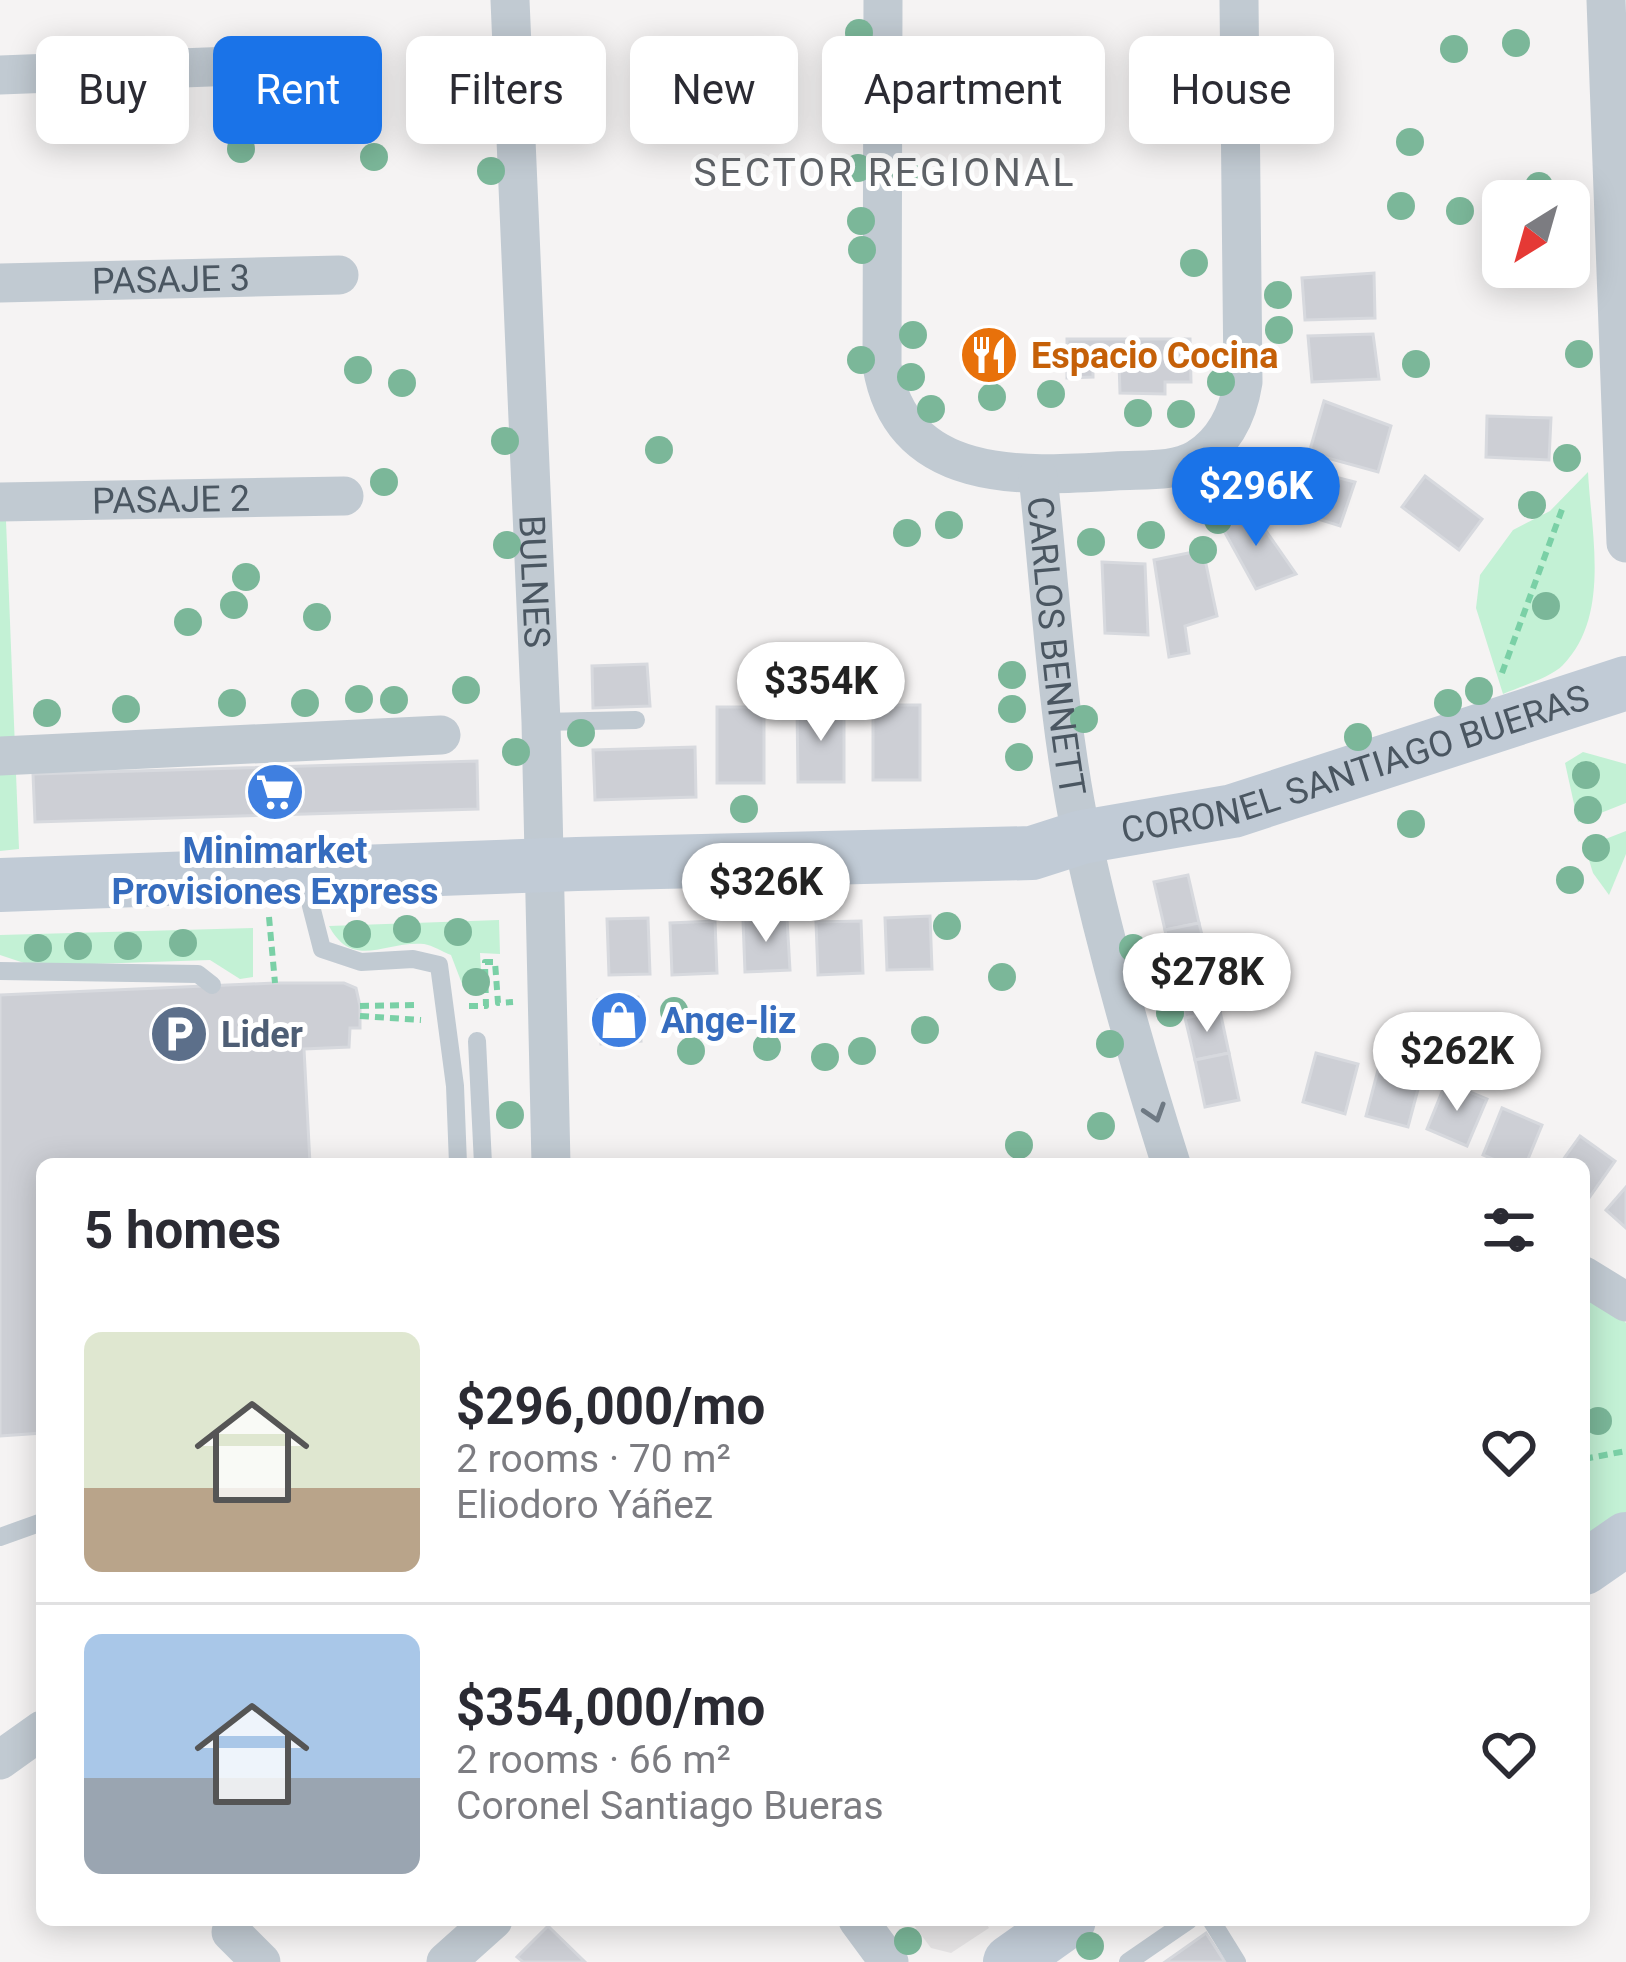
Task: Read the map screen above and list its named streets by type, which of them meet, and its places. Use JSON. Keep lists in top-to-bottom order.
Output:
{
  "streets": {
    "main road": ["CORONEL SANTIAGO BUERAS"],
    "street": [
      "PASAJE 3",
      "PASAJE 2",
      "BULNES",
      "CARLOS BENNETT"
    ]
  },
  "crossings": [
    ["BULNES", "CORONEL SANTIAGO BUERAS"],
    ["CARLOS BENNETT", "CORONEL SANTIAGO BUERAS"]
  ],
  "one_way": ["CARLOS BENNETT"],
  "districts": ["SECTOR REGIONAL"],
  "places": {
    "restaurant": ["Espacio Cocina"],
    "supermarket": ["Minimarket Provisiones Express"],
    "shop": ["Ange-liz"],
    "parking": ["Lider"]
  },
  "north": "bottom left",
  "page": {
    "chip": [
      "Buy",
      "Rent",
      "Filters",
      "New",
      "Apartment",
      "House"
    ],
    "price": [
      "$296K",
      "$354K",
      "$326K",
      "$278K",
      "$262K"
    ],
    "heading": "5 homes",
    "list": [
      {
        "name": "$296,000/mo",
        "note": "2 rooms · 70 m² · Eliodoro Yáñez"
      },
      {
        "name": "$354,000/mo",
        "note": "2 rooms · 66 m² · Coronel Santiago Bueras"
      }
    ]
  }
}
